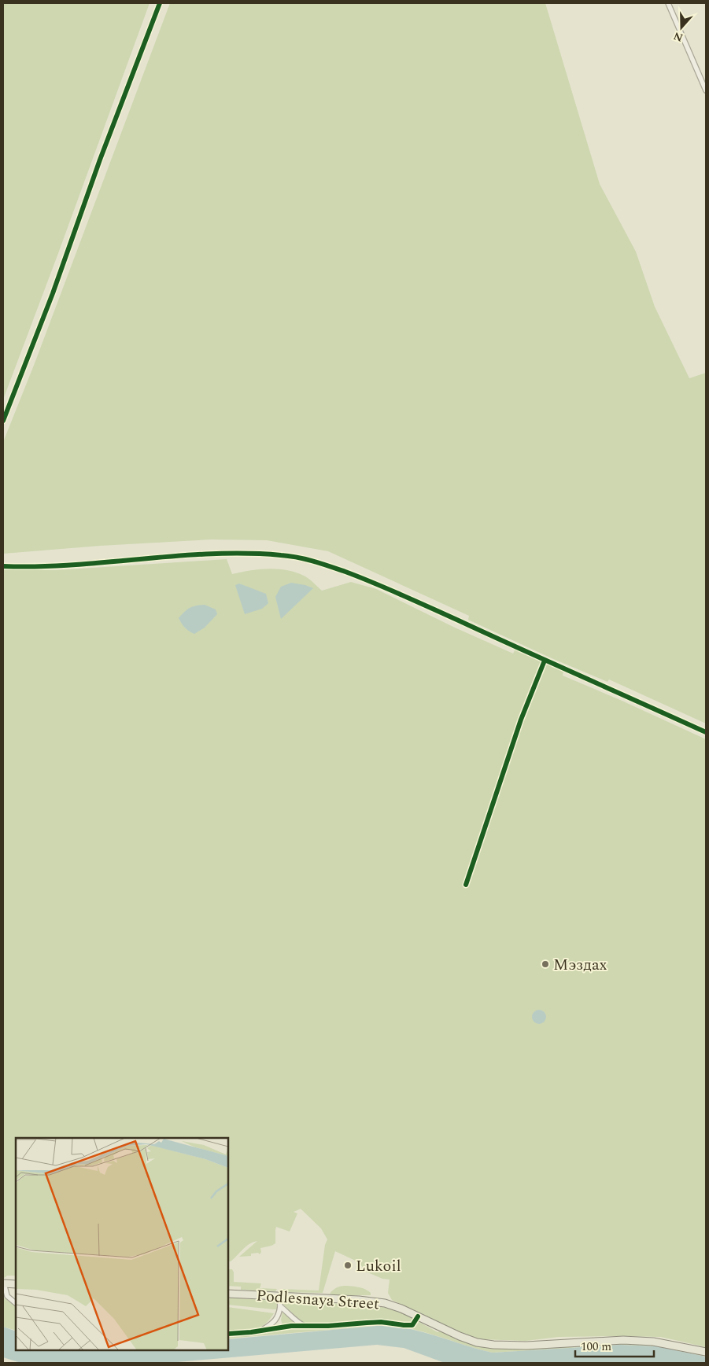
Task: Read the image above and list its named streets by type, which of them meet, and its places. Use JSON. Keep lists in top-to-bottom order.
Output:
{
  "streets": {
    "main road": ["Podlesnaya Street"]
  },
  "places": ["Мэздах", "Lukoil"],
  "scale_bar": "100 m",
  "north": "bottom"
}
